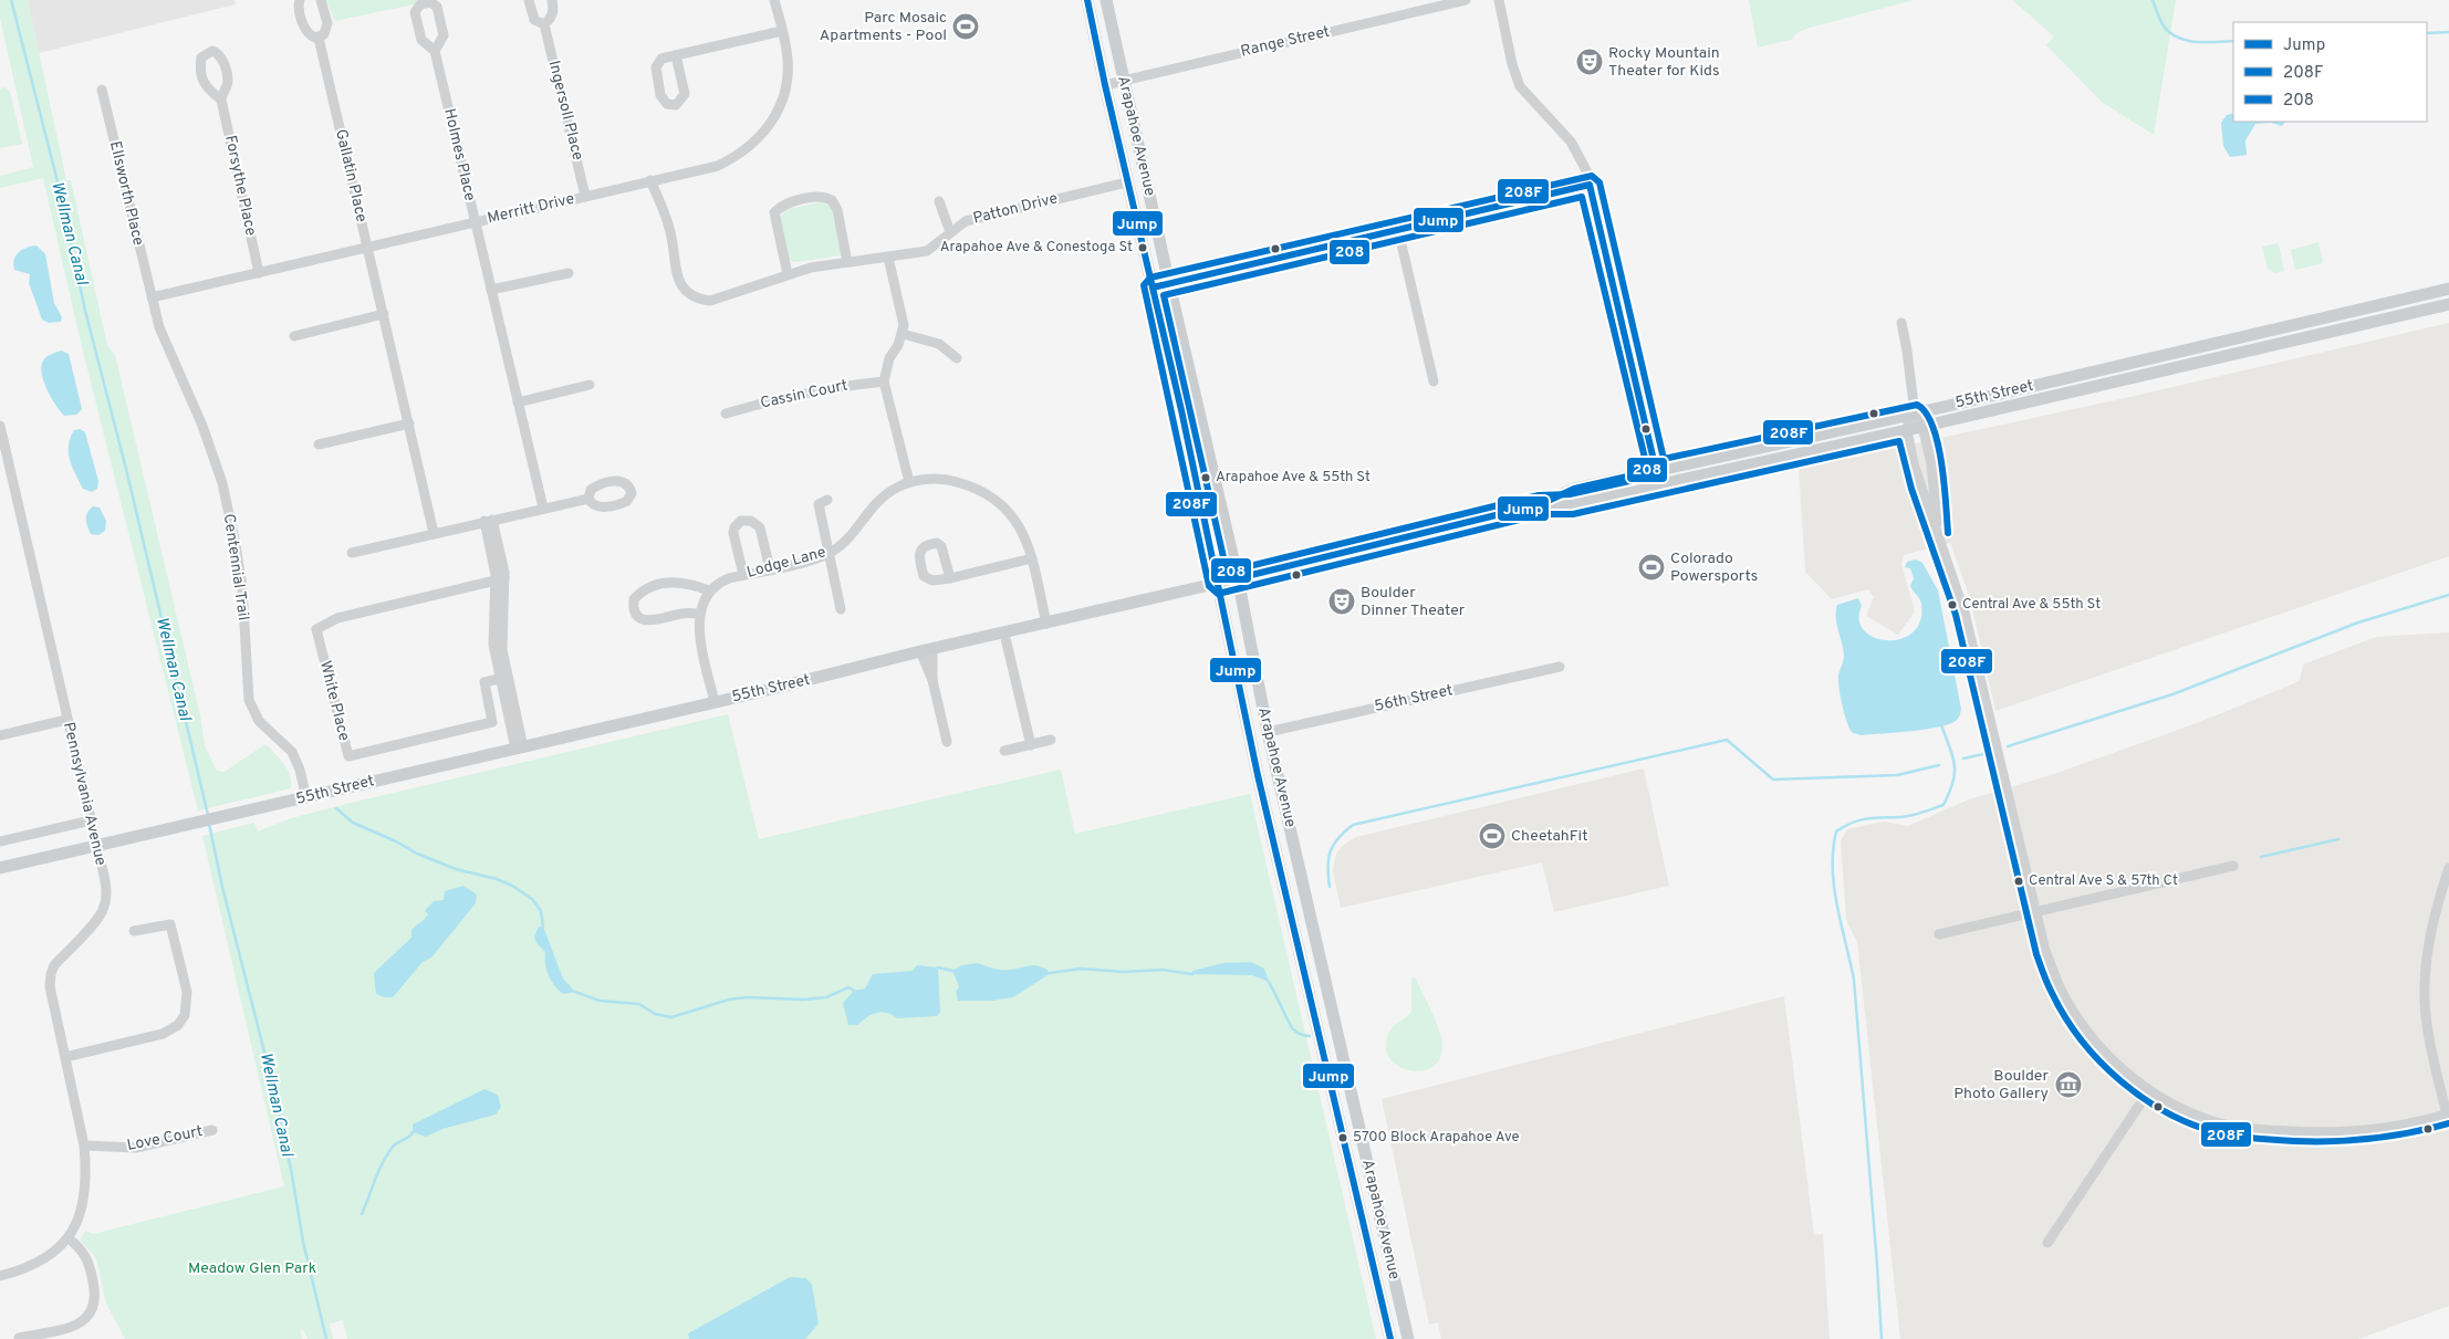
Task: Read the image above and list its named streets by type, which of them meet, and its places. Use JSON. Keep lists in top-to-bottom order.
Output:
{
  "streets": {
    "main road": ["Arapahoe Avenue", "55th Street"],
    "street": [
      "Range Street",
      "Ingersoll Place",
      "Holmes Place",
      "Gallatin Place",
      "Forsythe Place",
      "Ellsworth Place",
      "Merritt Drive",
      "Patton Drive",
      "Cassin Court",
      "Lodge Lane",
      "Centennial Trail",
      "56th Street",
      "White Place",
      "Pennsylvania Avenue",
      "Love Court"
    ]
  },
  "crossings": [
    ["Range Street", "Arapahoe Avenue"],
    ["Ingersoll Place", "Merritt Drive"],
    ["Arapahoe Avenue", "Patton Drive"],
    ["Arapahoe Avenue", "55th Street"],
    ["Arapahoe Avenue", "56th Street"],
    ["Holmes Place", "Merritt Drive"],
    ["Gallatin Place", "Merritt Drive"],
    ["Forsythe Place", "Merritt Drive"],
    ["Ellsworth Place", "Merritt Drive"],
    ["Ellsworth Place", "Centennial Trail"],
    ["Merritt Drive", "Patton Drive"],
    ["Merritt Drive", "Centennial Trail"],
    ["55th Street", "Lodge Lane"],
    ["55th Street", "Centennial Trail"],
    ["55th Street", "Pennsylvania Avenue"],
    ["Pennsylvania Avenue", "Love Court"]
  ],
  "water": ["Wellman Canal"],
  "parks": ["Meadow Glen Park"],
  "places": {
    "sports": ["Parc Mosaic Apartments - Pool", "Colorado Powersports", "CheetahFit"],
    "theatre": ["Rocky Mountain Theater for Kids", "Boulder Dinner Theater"],
    "other": [
      "Arapahoe Ave & Conestoga St",
      "Arapahoe Ave & 55th St",
      "Central Ave & 55th St",
      "Central Ave S & 57th Ct",
      "5700 Block Arapahoe Ave"
    ],
    "museum": ["Boulder Photo Gallery"]
  },
  "lines": ["transit line Jump", "transit line 208F", "transit line 208"],
  "legend": ["Jump", "208F", "208"]
}
